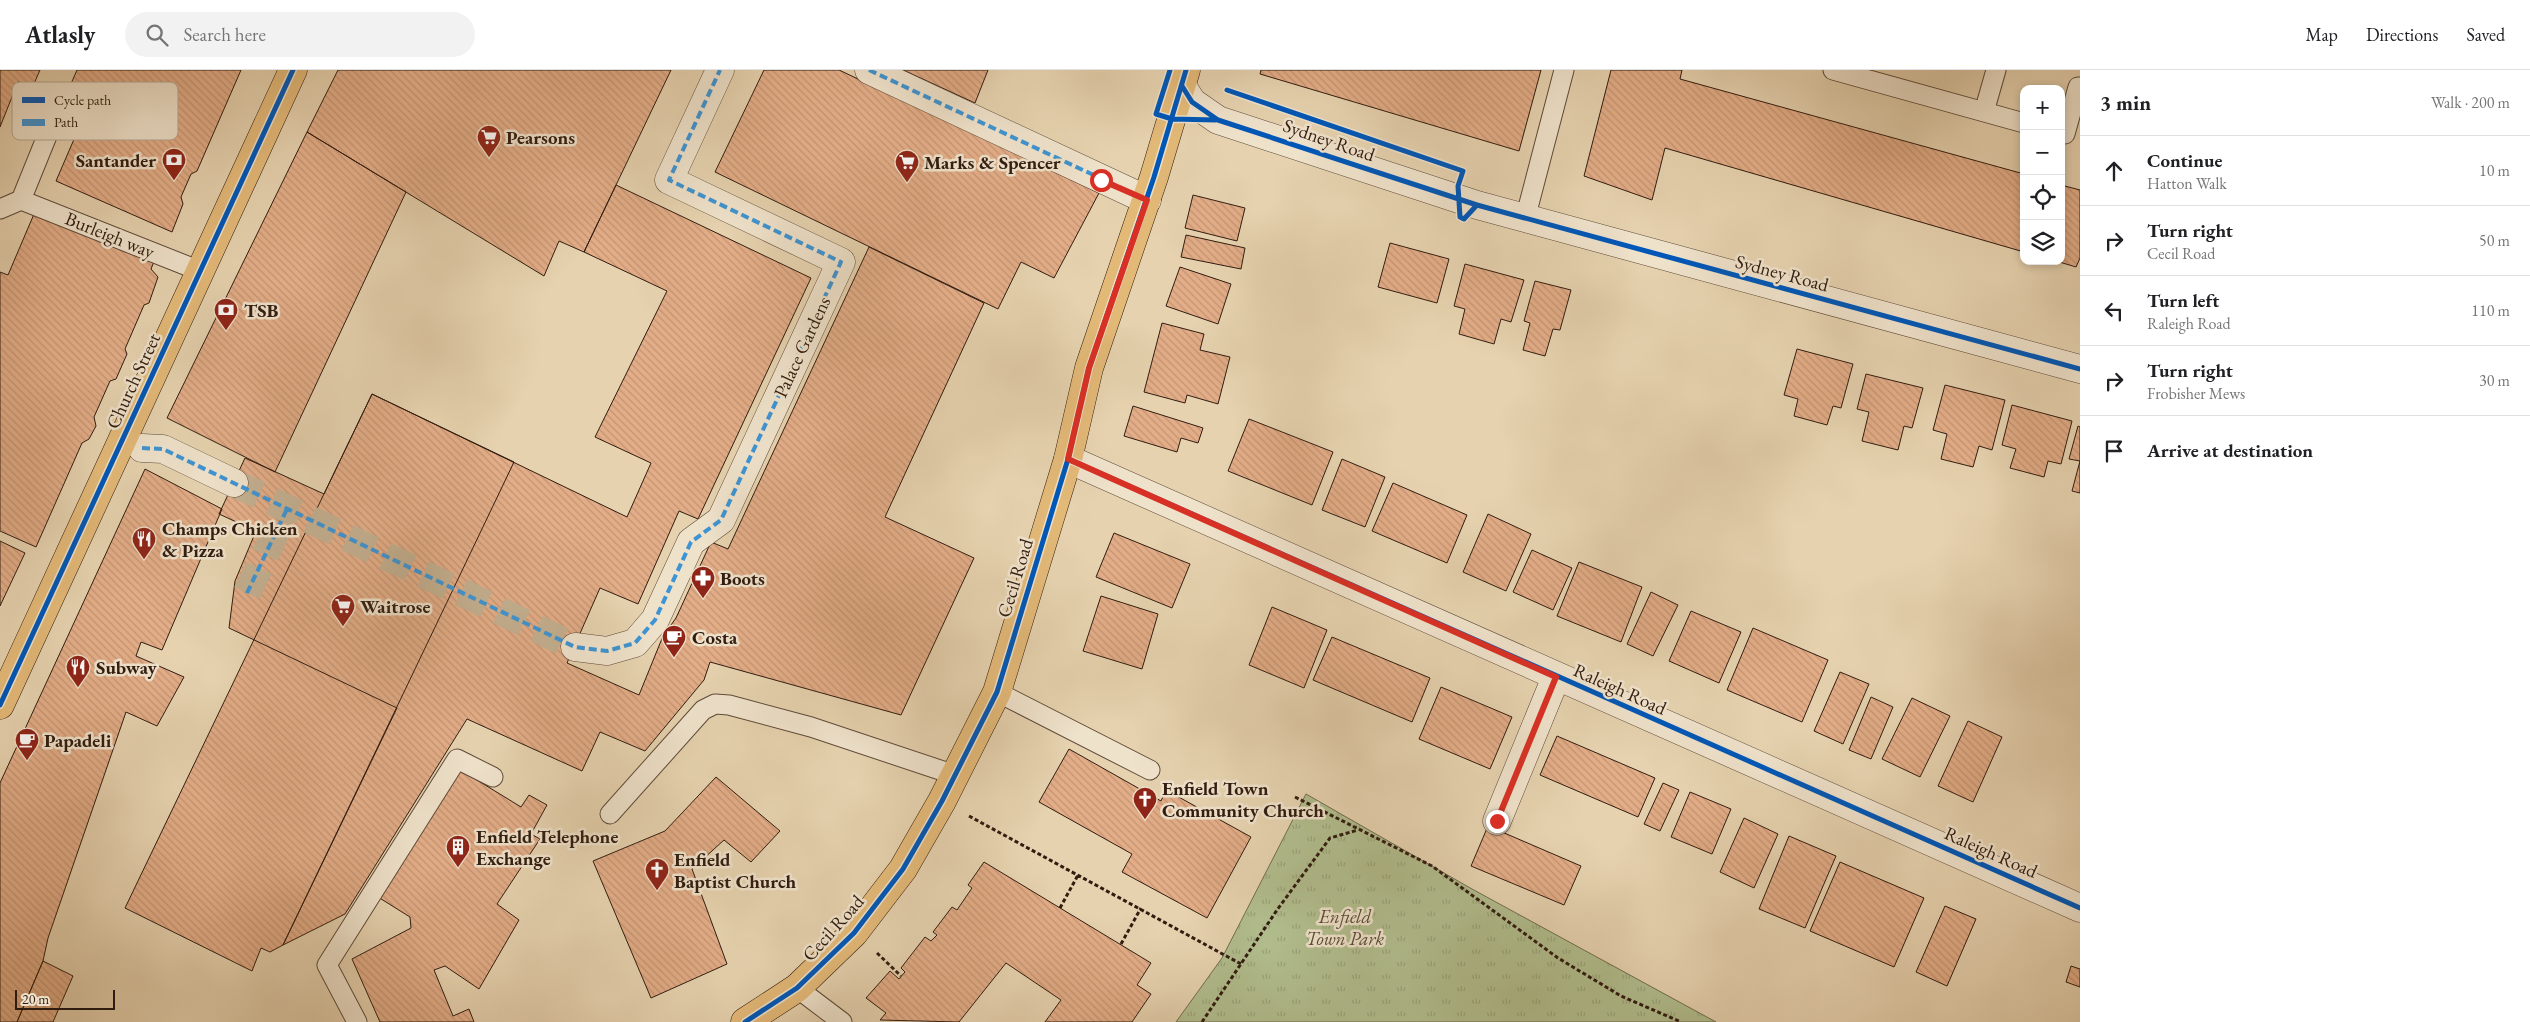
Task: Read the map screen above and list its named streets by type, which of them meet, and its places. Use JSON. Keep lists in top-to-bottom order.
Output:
{
  "streets": {
    "main road": ["Church Street", "Cecil Road"],
    "street": ["Sydney Road", "Palace Gardens", "Raleigh Road"],
    "lane": ["Burleigh way"]
  },
  "crossings": [
    ["Sydney Road", "Cecil Road"],
    ["Burleigh way", "Church Street"],
    ["Cecil Road", "Raleigh Road"]
  ],
  "parks": ["Enfield Town Park"],
  "places": {
    "supermarket": ["Pearsons", "Marks & Spencer", "Waitrose"],
    "bank": ["Santander", "TSB"],
    "restaurant": ["Champs Chicken & Pizza", "Subway"],
    "pharmacy": ["Boots"],
    "cafe": ["Costa", "Papadeli"],
    "church": ["Enfield Town Community Church", "Enfield Baptist Church"],
    "building": ["Enfield Telephone Exchange"]
  },
  "legend": ["Cycle path", "Path"],
  "scale_bar": "20 m",
  "page": {
    "header": "Atlasly",
    "search": "Search here",
    "nav": ["Map", "Directions", "Saved"],
    "heading": ["3 min", "Walk · 200 m"],
    "map_buttons": ["+", "−"],
    "list": [
      ["Continue", "Hatton Walk", "10 m"],
      ["Turn right", "Cecil Road", "50 m"],
      ["Turn left", "Raleigh Road", "110 m"],
      ["Turn right", "Frobisher Mews", "30 m"],
      "Arrive at destination"
    ],
    "scale": "20 m"
  }
}
